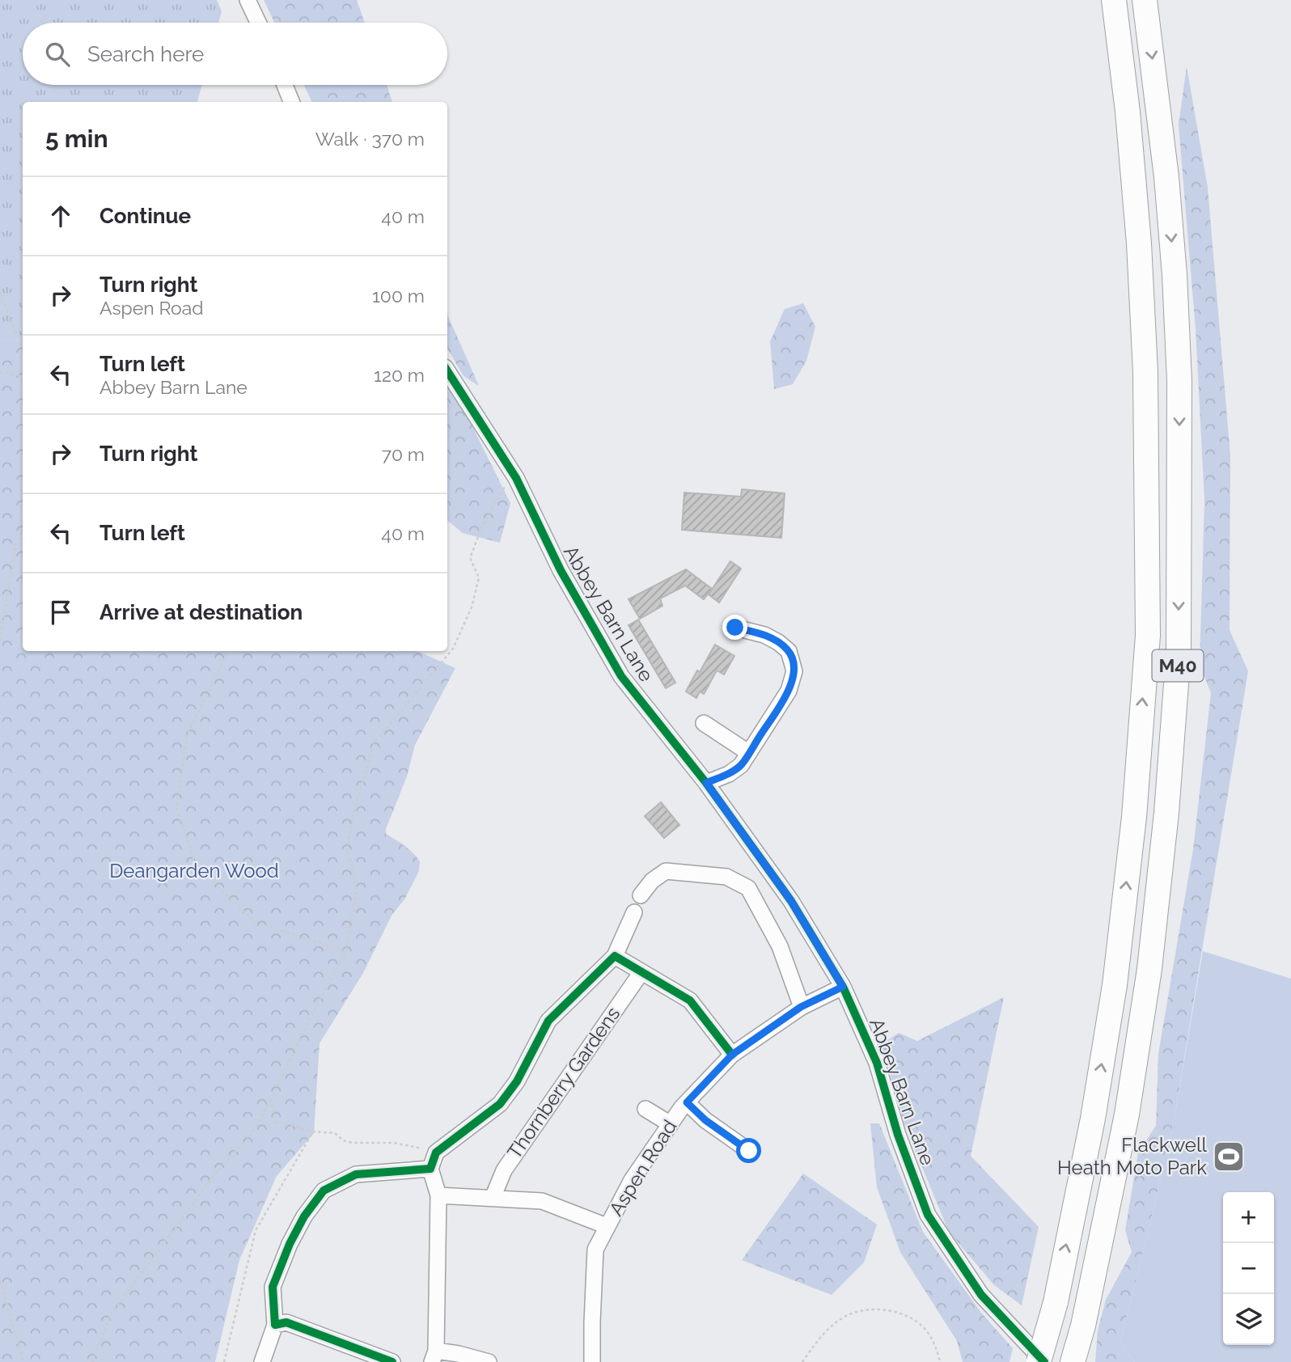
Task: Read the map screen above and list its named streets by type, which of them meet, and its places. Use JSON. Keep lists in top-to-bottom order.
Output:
{
  "streets": {
    "highway": ["M40"],
    "street": ["Abbey Barn Lane", "Thornberry Gardens", "Aspen Road"]
  },
  "crossings": [
    ["Abbey Barn Lane", "Aspen Road"]
  ],
  "parks": ["Deangarden Wood"],
  "places": {
    "sports": ["Flackwell Heath Moto Park"]
  },
  "page": {
    "search": "Search here",
    "heading": ["5 min", "Walk · 370 m"],
    "list": [
      ["Continue", "40 m"],
      ["Turn right", "Aspen Road", "100 m"],
      ["Turn left", "Abbey Barn Lane", "120 m"],
      ["Turn right", "70 m"],
      ["Turn left", "40 m"],
      "Arrive at destination"
    ],
    "map_buttons": ["+", "−"]
  }
}
